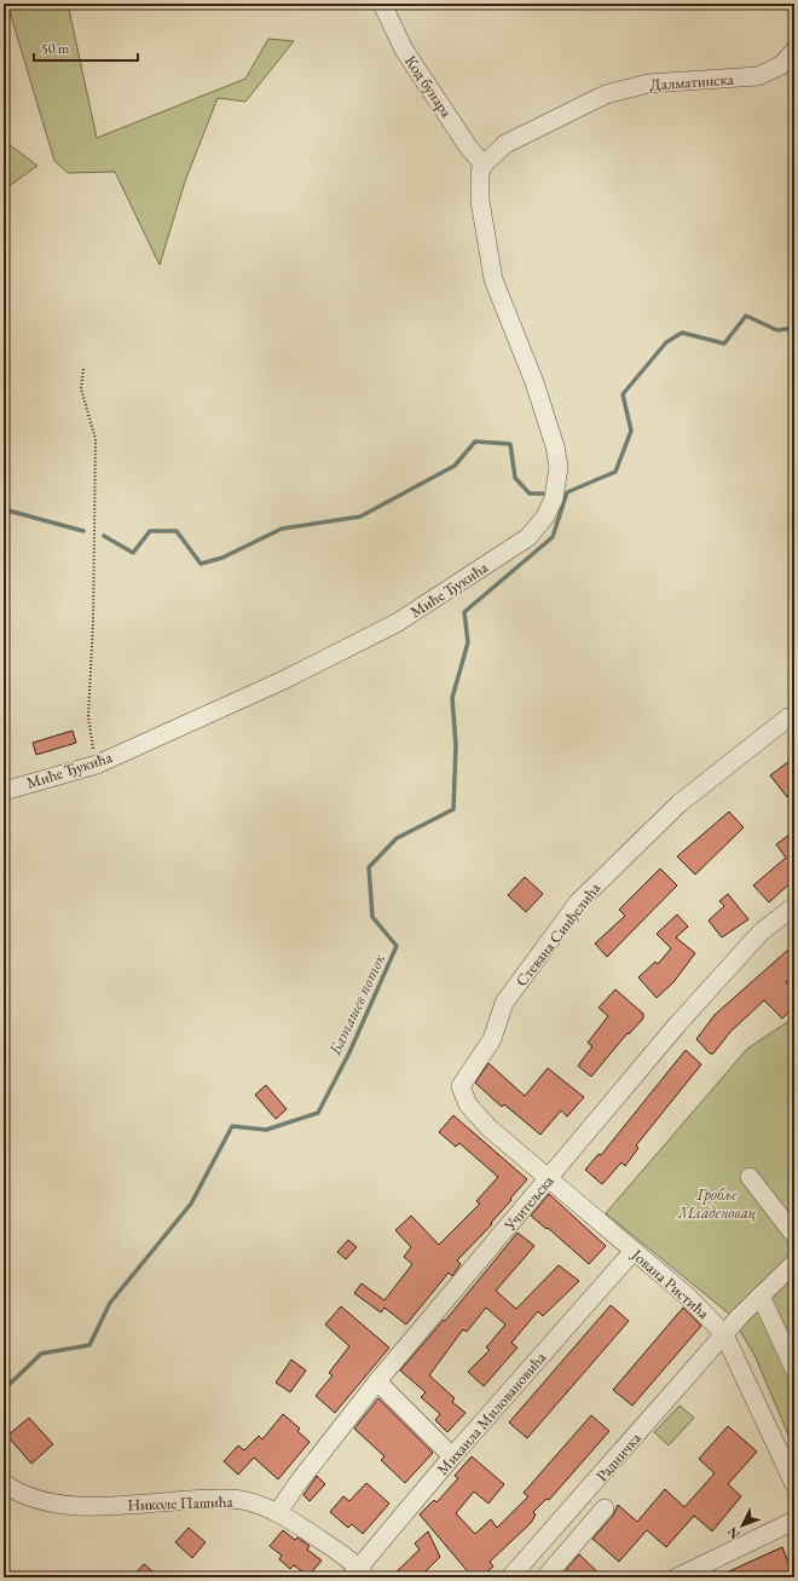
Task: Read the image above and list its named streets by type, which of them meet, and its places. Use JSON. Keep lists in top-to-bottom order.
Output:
{
  "streets": {
    "street": [
      "Далматинска",
      "Код бунара",
      "Миће Ђукића",
      "Стевана Синђелића",
      "Учитељска",
      "Јована Ристића",
      "Михаила Миловановића",
      "Радничка",
      "Николе Пашића"
    ]
  },
  "crossings": [
    ["Далматинска", "Код бунара"],
    ["Далматинска", "Миће Ђукића"],
    ["Код бунара", "Миће Ђукића"],
    ["Стевана Синђелића", "Јована Ристића"],
    ["Учитељска", "Јована Ристића"],
    ["Учитељска", "Николе Пашића"],
    ["Јована Ристића", "Михаила Миловановића"],
    ["Јована Ристића", "Радничка"],
    ["Михаила Миловановића", "Николе Пашића"]
  ],
  "water": ["Баташев поток"],
  "parks": ["Гробље Младеновац"],
  "scale_bar": "50 m",
  "north": "bottom left"
}
